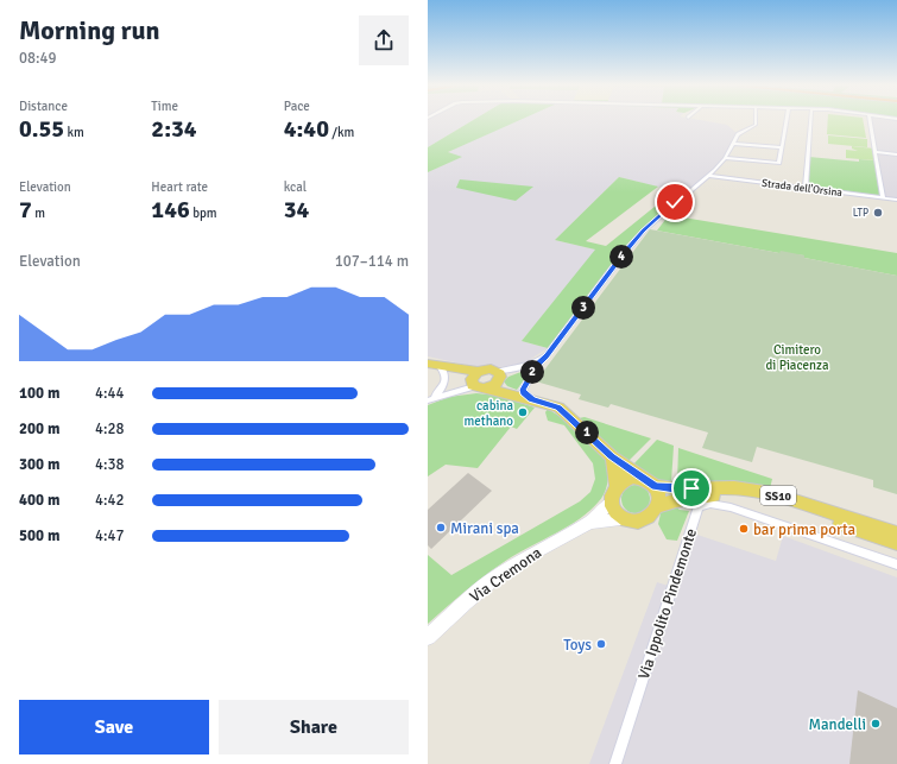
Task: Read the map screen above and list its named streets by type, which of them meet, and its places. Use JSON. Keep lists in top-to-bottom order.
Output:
{
  "streets": {
    "main road": ["SS10", "Via Cremona"],
    "street": ["Strada dell'Orsina", "Via Ippolito Pindemonte"]
  },
  "crossings": [
    ["SS10", "Via Cremona"]
  ],
  "parks": ["Cimitero di Piacenza"],
  "places": [
    "LTP",
    "cabina methano",
    "Mirani spa",
    "bar prima porta",
    "Toys",
    "Mandelli"
  ],
  "page": {
    "heading": ["Morning run", "08:49"],
    "stats": [
      ["Distance", "0.55 km"],
      ["Time", "2:34"],
      ["Pace", "4:40 /km"],
      ["Elevation", "7 m"],
      ["Heart rate", "146 bpm"],
      ["kcal", "34"]
    ],
    "chart": ["Elevation", "107–114 m"],
    "pins": [
      "4",
      "3",
      "2",
      "1"
    ],
    "list": [
      {
        "name": "100 m",
        "note": "4:44"
      },
      {
        "name": "200 m",
        "note": "4:28"
      },
      {
        "name": "300 m",
        "note": "4:38"
      },
      {
        "name": "400 m",
        "note": "4:42"
      },
      {
        "name": "500 m",
        "note": "4:47"
      }
    ],
    "buttons": ["Save", "Share"]
  }
}
